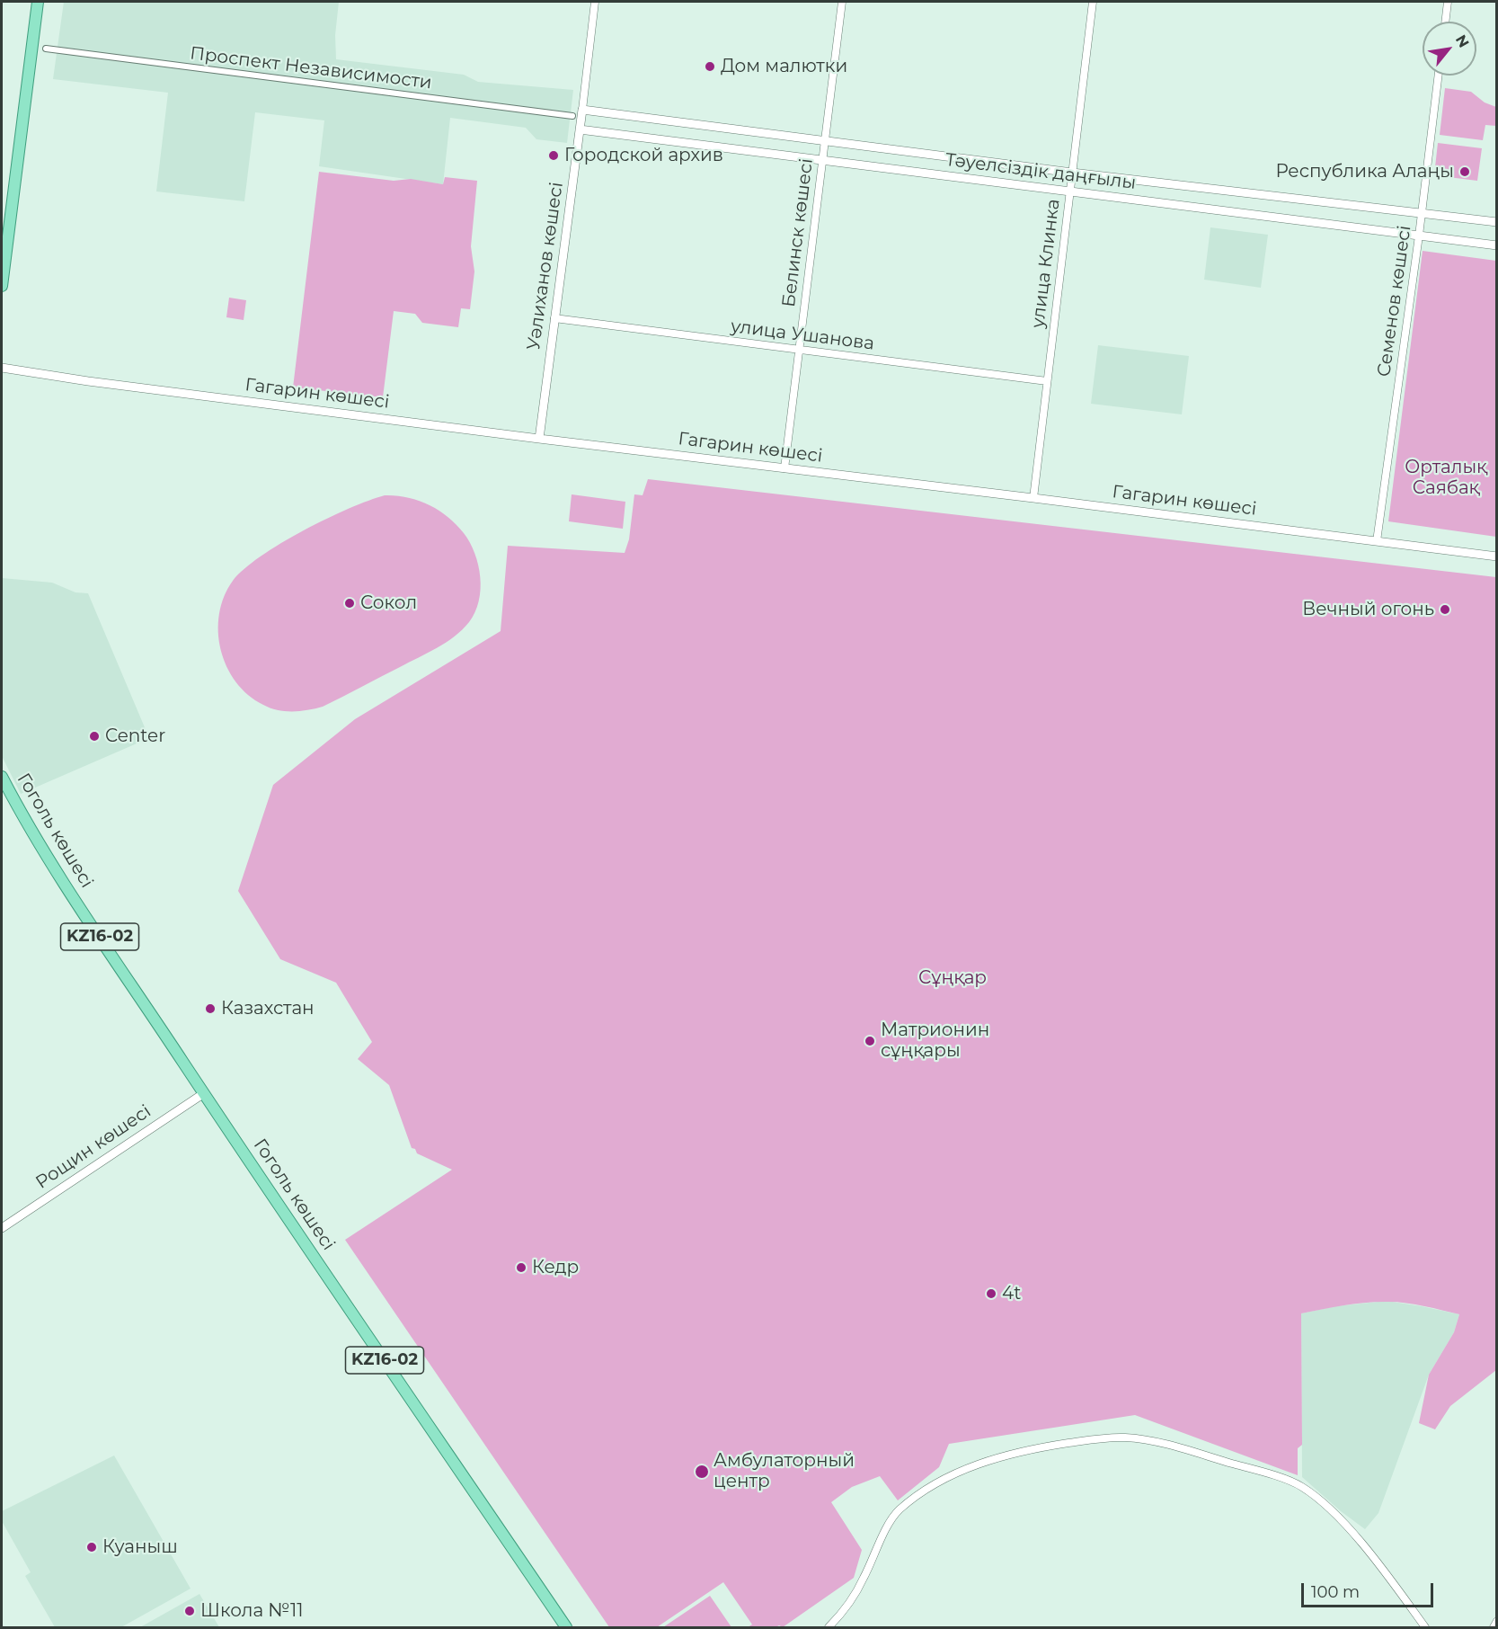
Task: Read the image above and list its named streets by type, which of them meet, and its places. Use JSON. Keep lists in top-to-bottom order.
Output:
{
  "streets": {
    "main road": ["Гоголь көшесі", "KZ16-02"],
    "street": [
      "Проспект Независимости",
      "Тәуелсіздік даңғылы",
      "Белинск көшесі",
      "улица Клинка",
      "Уәлиханов көшесі",
      "Семенов көшесі",
      "улица Ушанова",
      "Гагарин көшесі",
      "Рощин көшесі"
    ]
  },
  "crossings": [
    ["Тәуелсіздік даңғылы", "Белинск көшесі"],
    ["Тәуелсіздік даңғылы", "улица Клинка"],
    ["Тәуелсіздік даңғылы", "Уәлиханов көшесі"],
    ["Тәуелсіздік даңғылы", "Семенов көшесі"],
    ["Белинск көшесі", "улица Ушанова"],
    ["Белинск көшесі", "Гагарин көшесі"],
    ["улица Клинка", "улица Ушанова"],
    ["улица Клинка", "Гагарин көшесі"],
    ["Уәлиханов көшесі", "улица Ушанова"],
    ["Уәлиханов көшесі", "Гагарин көшесі"],
    ["Семенов көшесі", "Гагарин көшесі"],
    ["Гоголь көшесі", "Рощин көшесі"]
  ],
  "parks": ["Орталық Саябақ", "Сұңқар"],
  "places": [
    "Дом малютки",
    "Городской архив",
    "Республика Алаңы",
    "Сокол",
    "Вечный огонь",
    "Center",
    "Казахстан",
    "Матрионин сұңқары",
    "Кедр",
    "4t",
    "Амбулаторный центр",
    "Куаныш",
    "Школа №11"
  ],
  "scale_bar": "100 m",
  "north": "top right"
}
